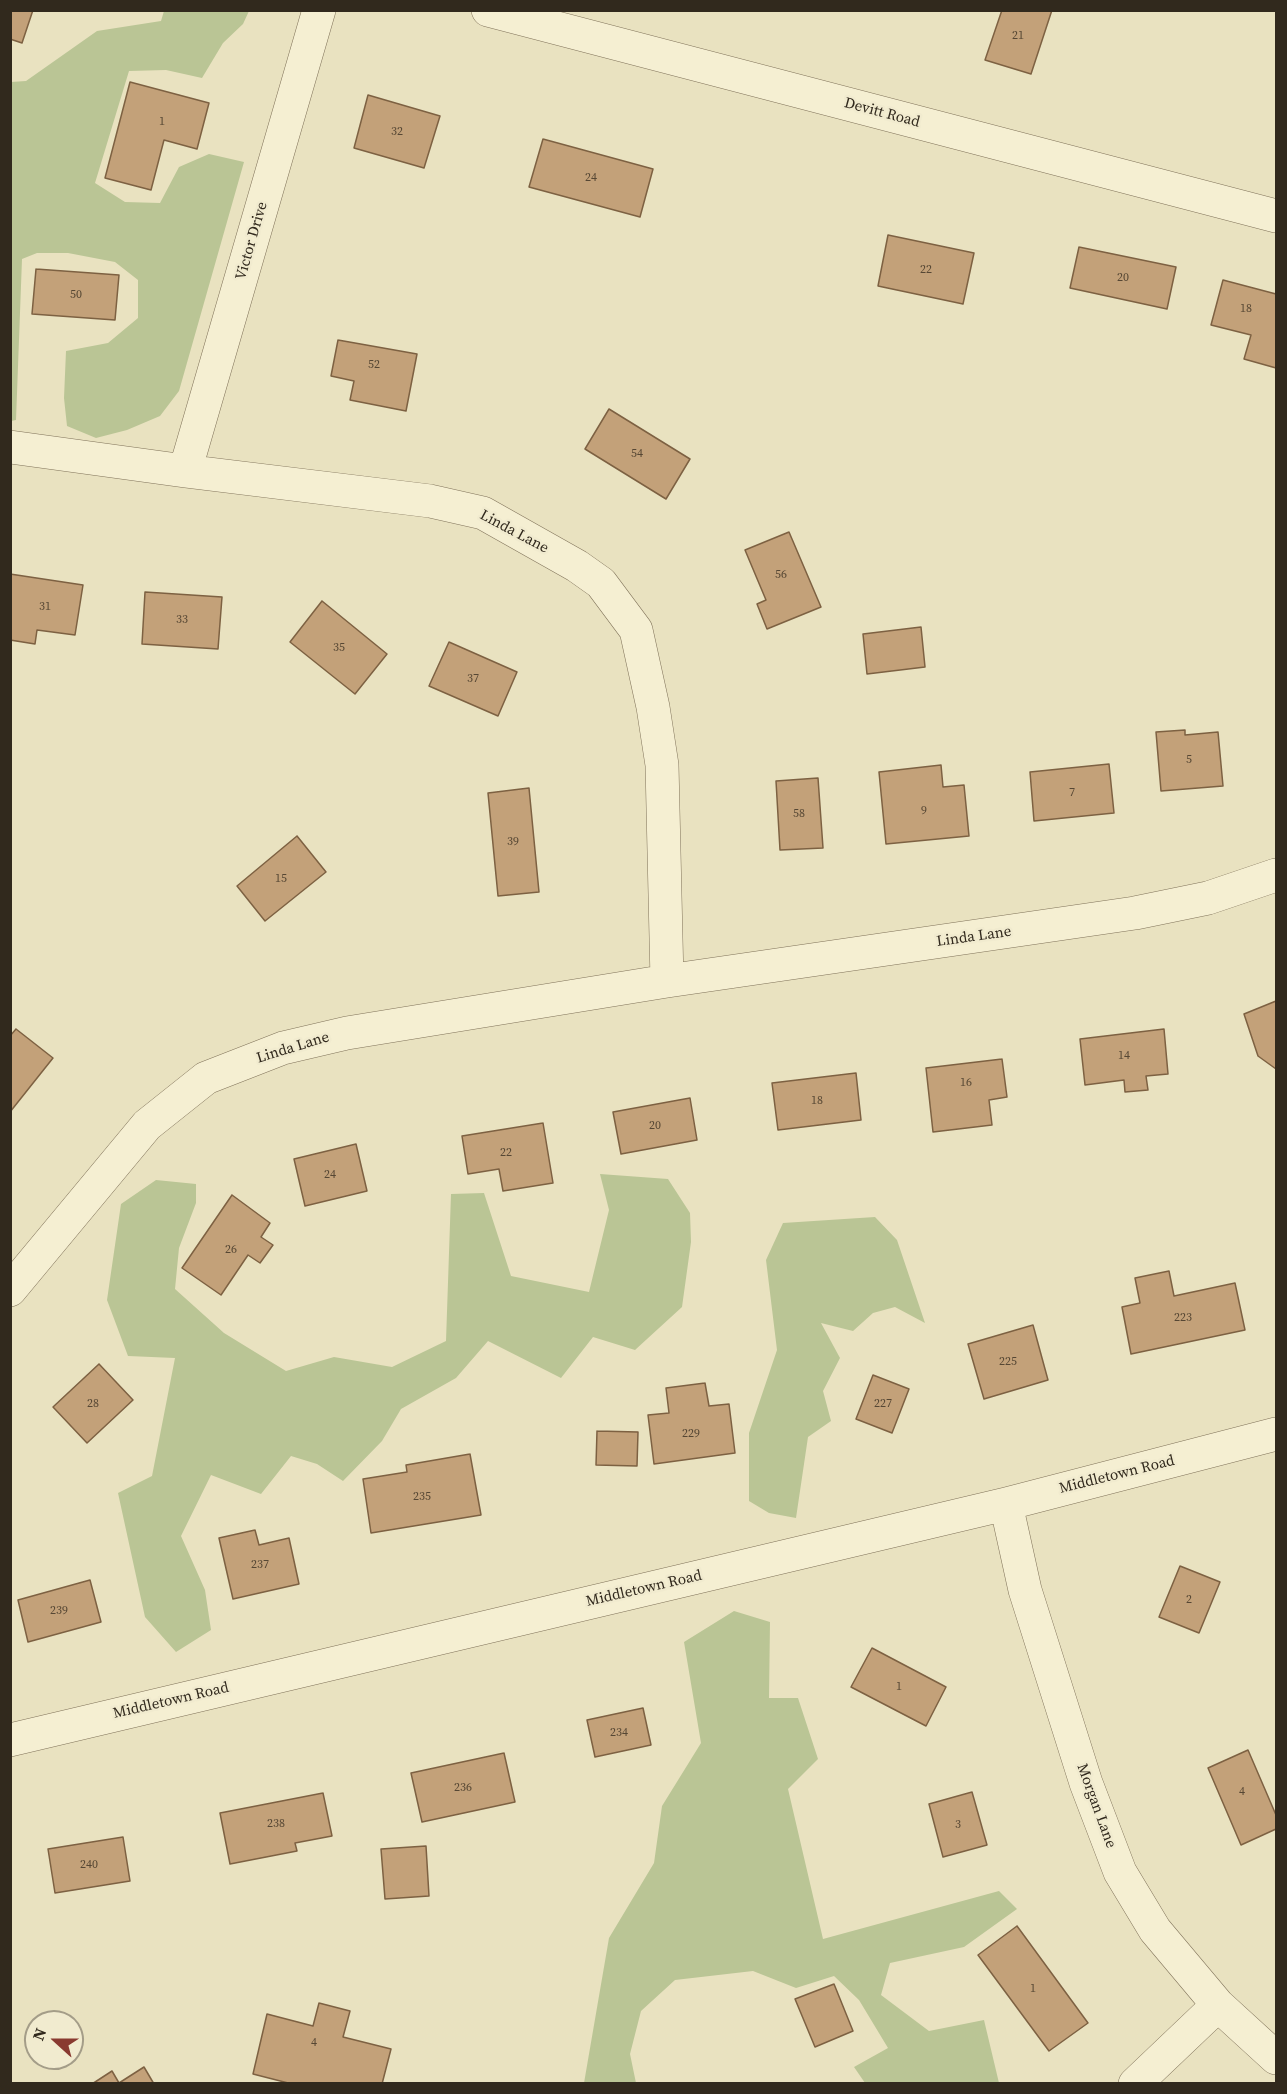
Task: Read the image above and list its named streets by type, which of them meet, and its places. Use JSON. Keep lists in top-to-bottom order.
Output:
{
  "streets": {
    "street": [
      "Devitt Road",
      "Victor Drive",
      "Linda Lane",
      "Middletown Road",
      "Morgan Lane"
    ]
  },
  "crossings": [
    ["Victor Drive", "Linda Lane"],
    ["Middletown Road", "Morgan Lane"]
  ],
  "house_numbers": [
    "21",
    "1",
    "32",
    "24",
    "22",
    "20",
    "50",
    "18",
    "52",
    "54",
    "56",
    "31",
    "33",
    "35",
    "37",
    "5",
    "7",
    "9",
    "58",
    "39",
    "15",
    "14",
    "16",
    "18",
    "20",
    "22",
    "24",
    "26",
    "223",
    "225",
    "28",
    "227",
    "229",
    "235",
    "237",
    "2",
    "239",
    "1",
    "234",
    "236",
    "4",
    "238",
    "3",
    "240",
    "1",
    "4"
  ],
  "north": "left"
}
